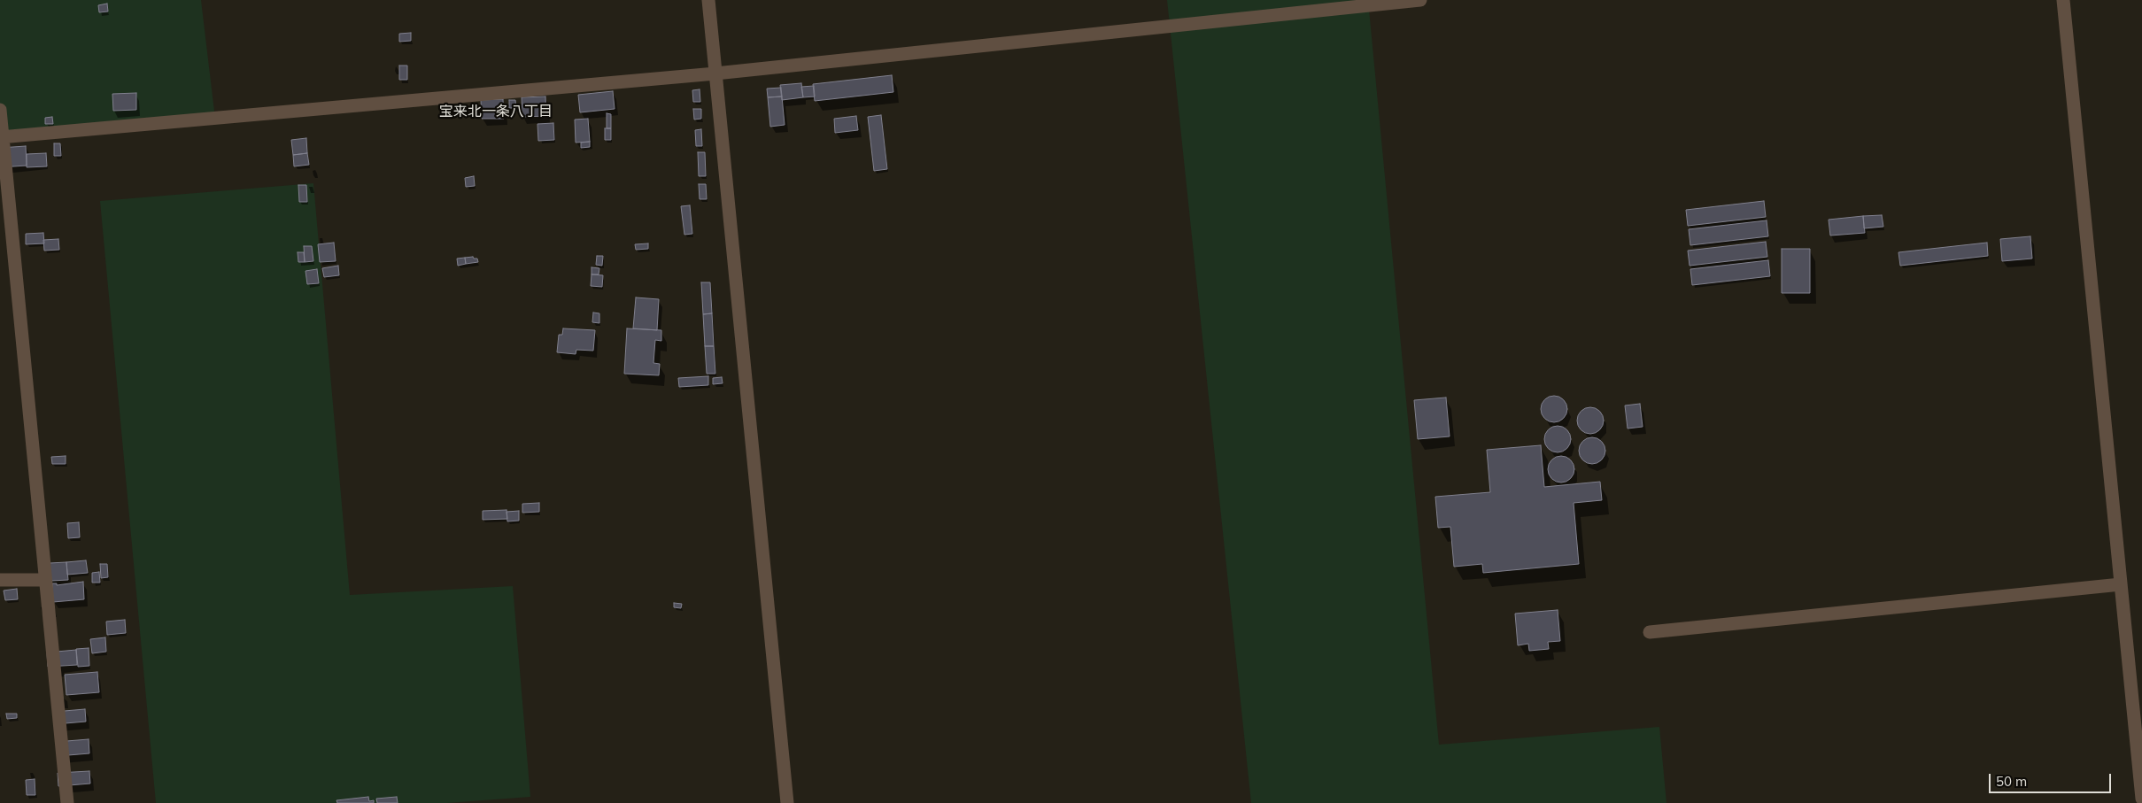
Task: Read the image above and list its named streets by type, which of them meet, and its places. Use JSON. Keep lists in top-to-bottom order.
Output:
{
  "districts": ["宝来北一条八丁目"],
  "scale_bar": "50 m"
}
